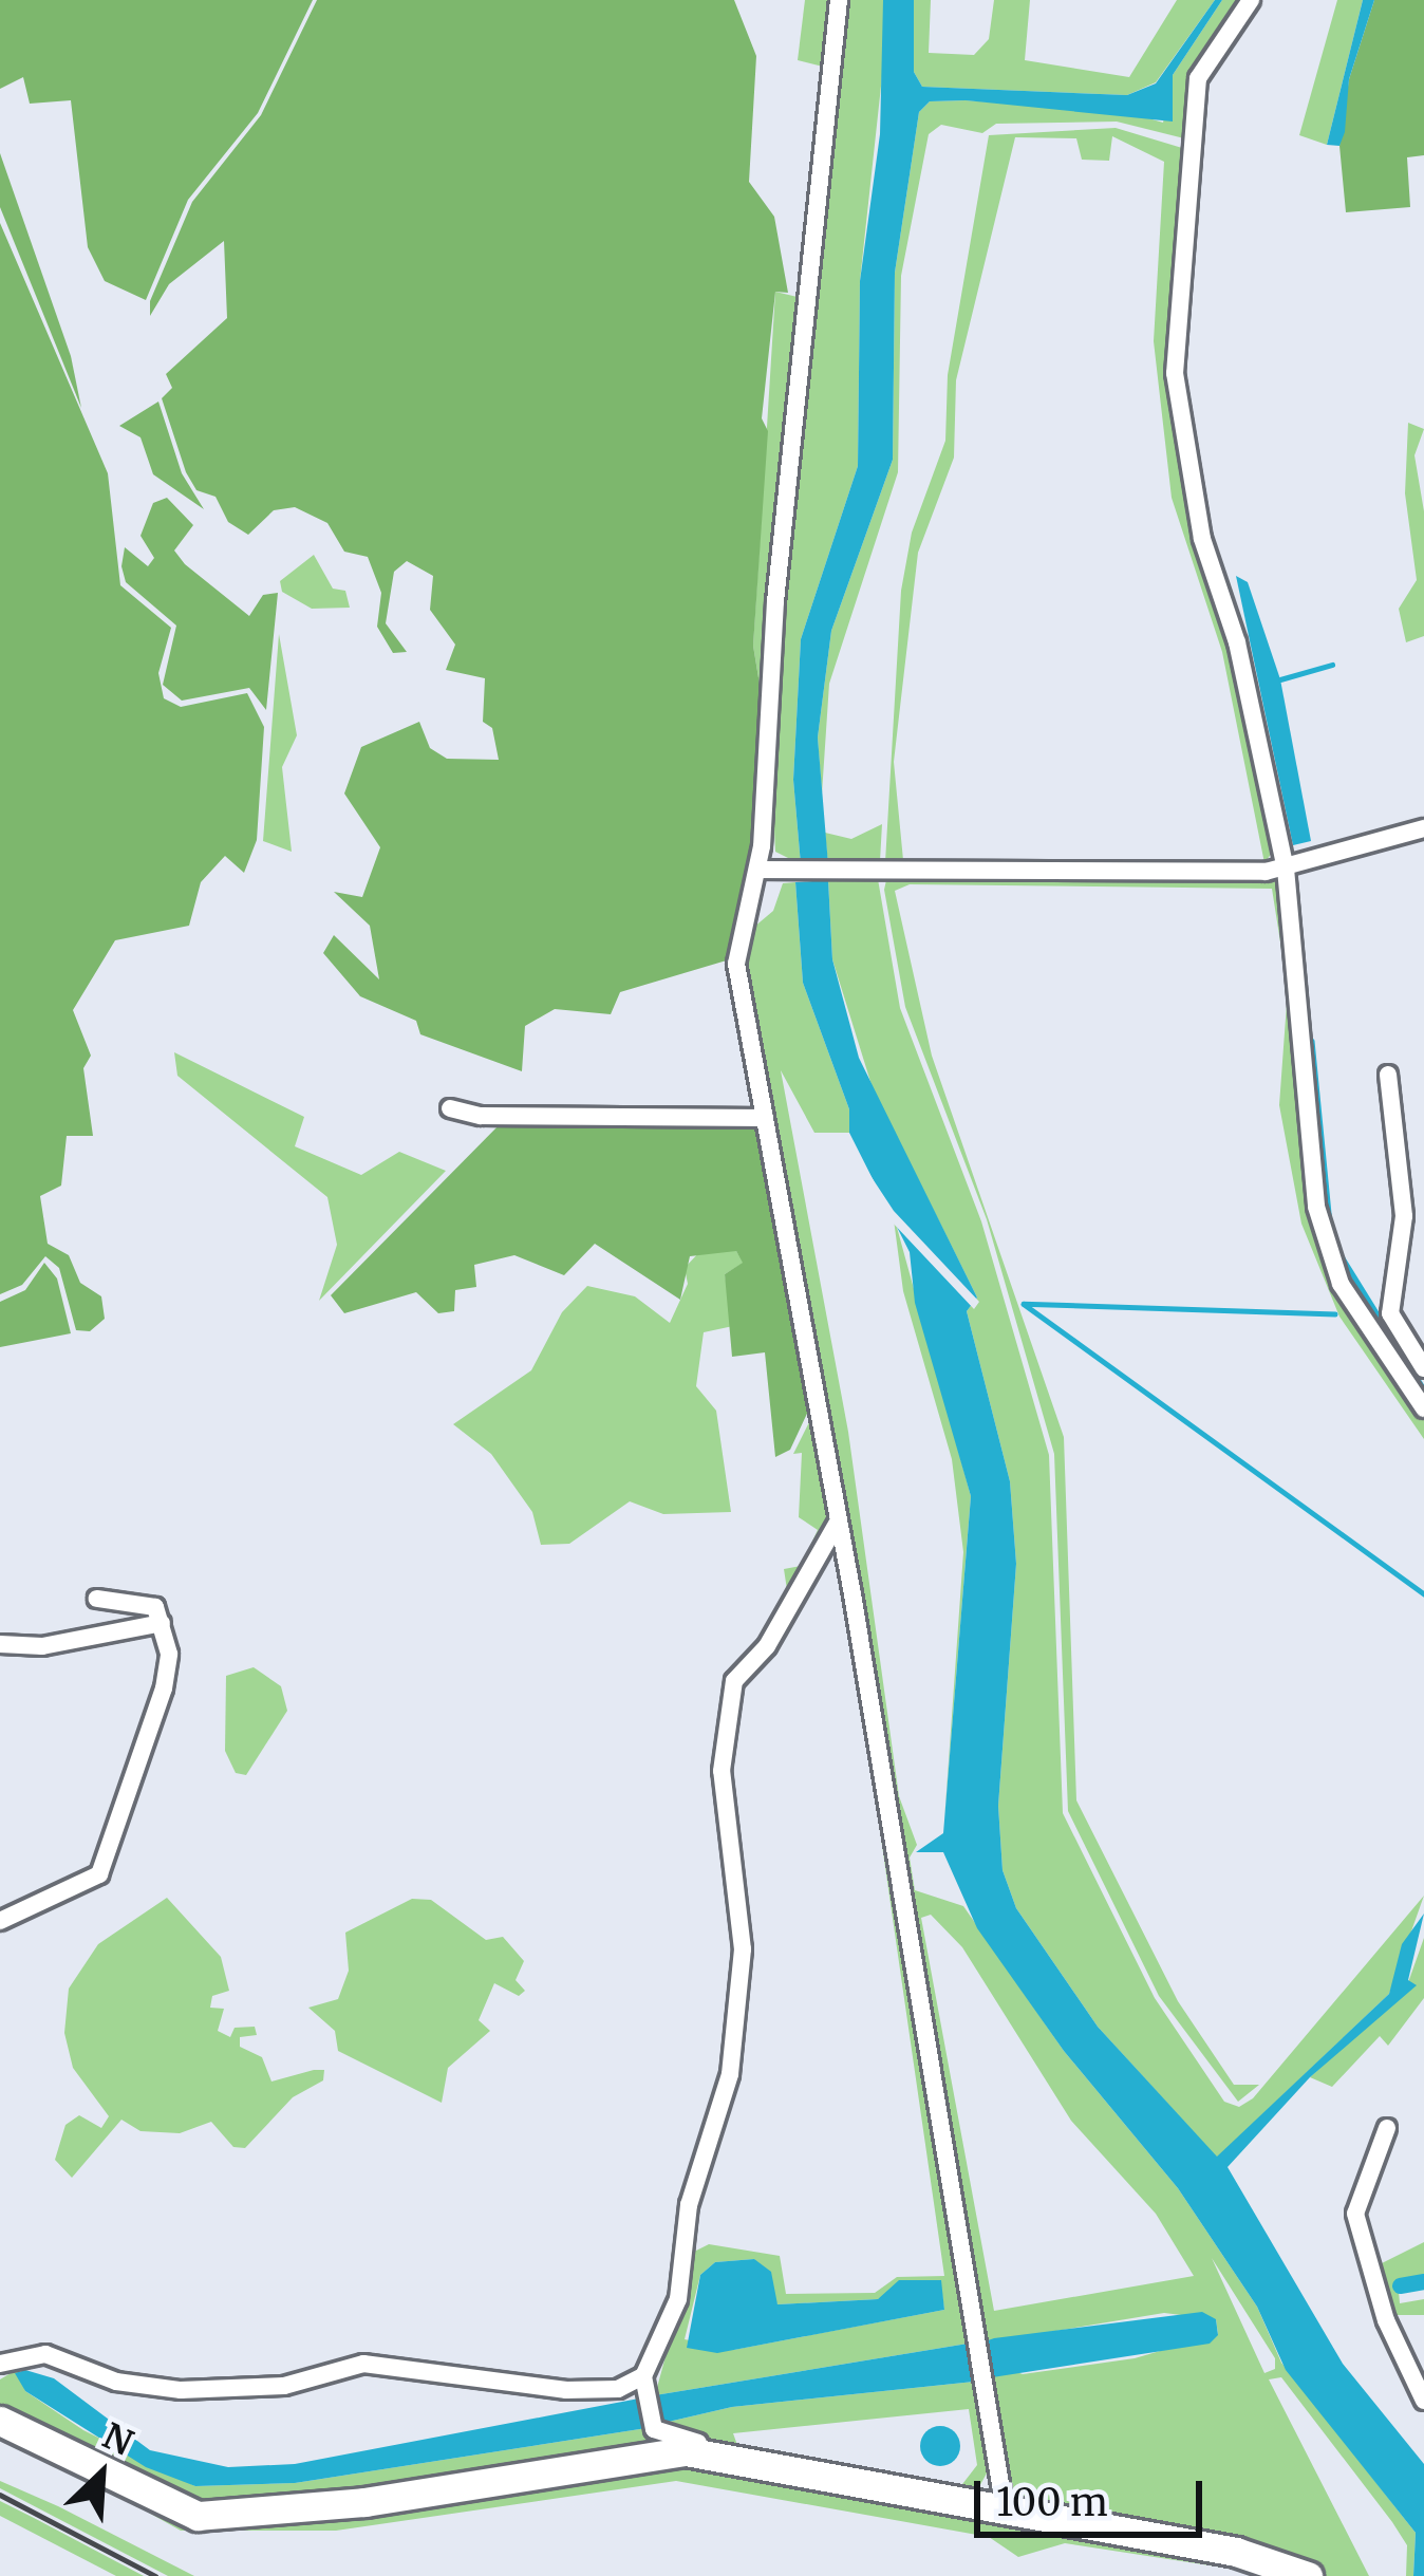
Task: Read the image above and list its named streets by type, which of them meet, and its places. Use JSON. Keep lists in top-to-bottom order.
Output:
{
  "scale_bar": "100 m",
  "north": "top right"
}
